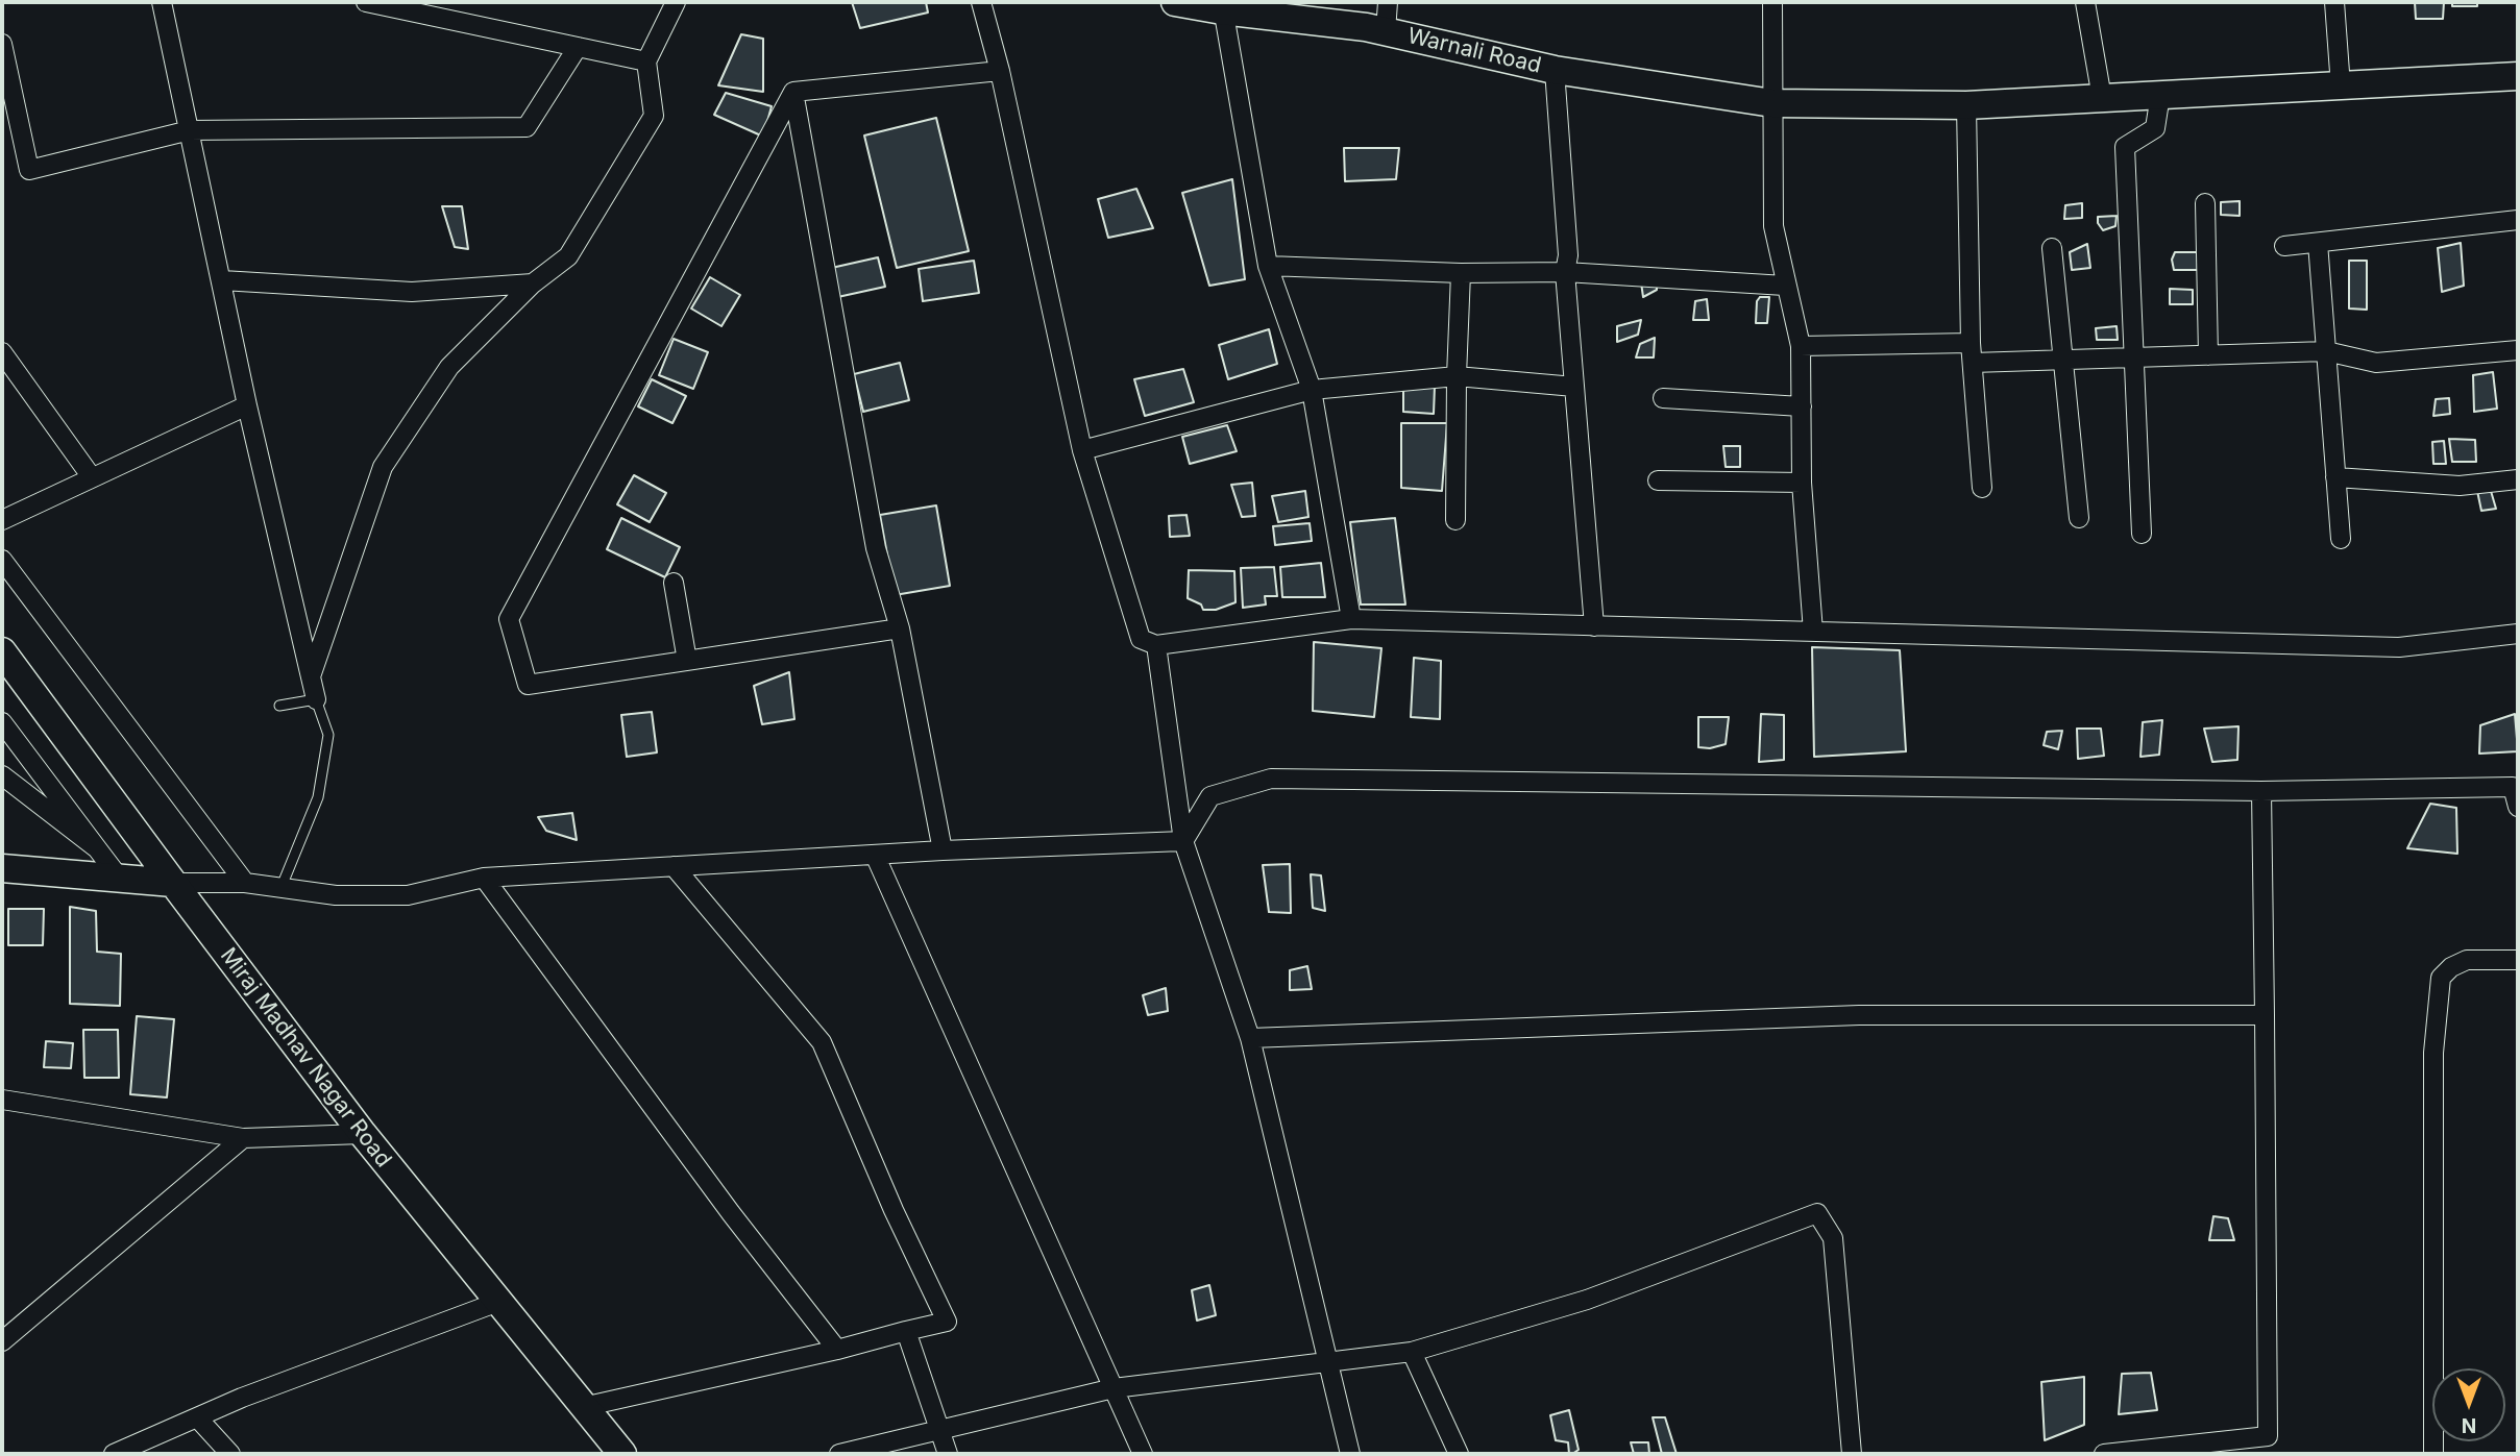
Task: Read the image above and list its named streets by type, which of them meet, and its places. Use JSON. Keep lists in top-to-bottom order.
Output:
{
  "streets": {
    "main road": ["Warnali Road", "Miraj Madhav Nagar Road"]
  },
  "north": "bottom"
}
